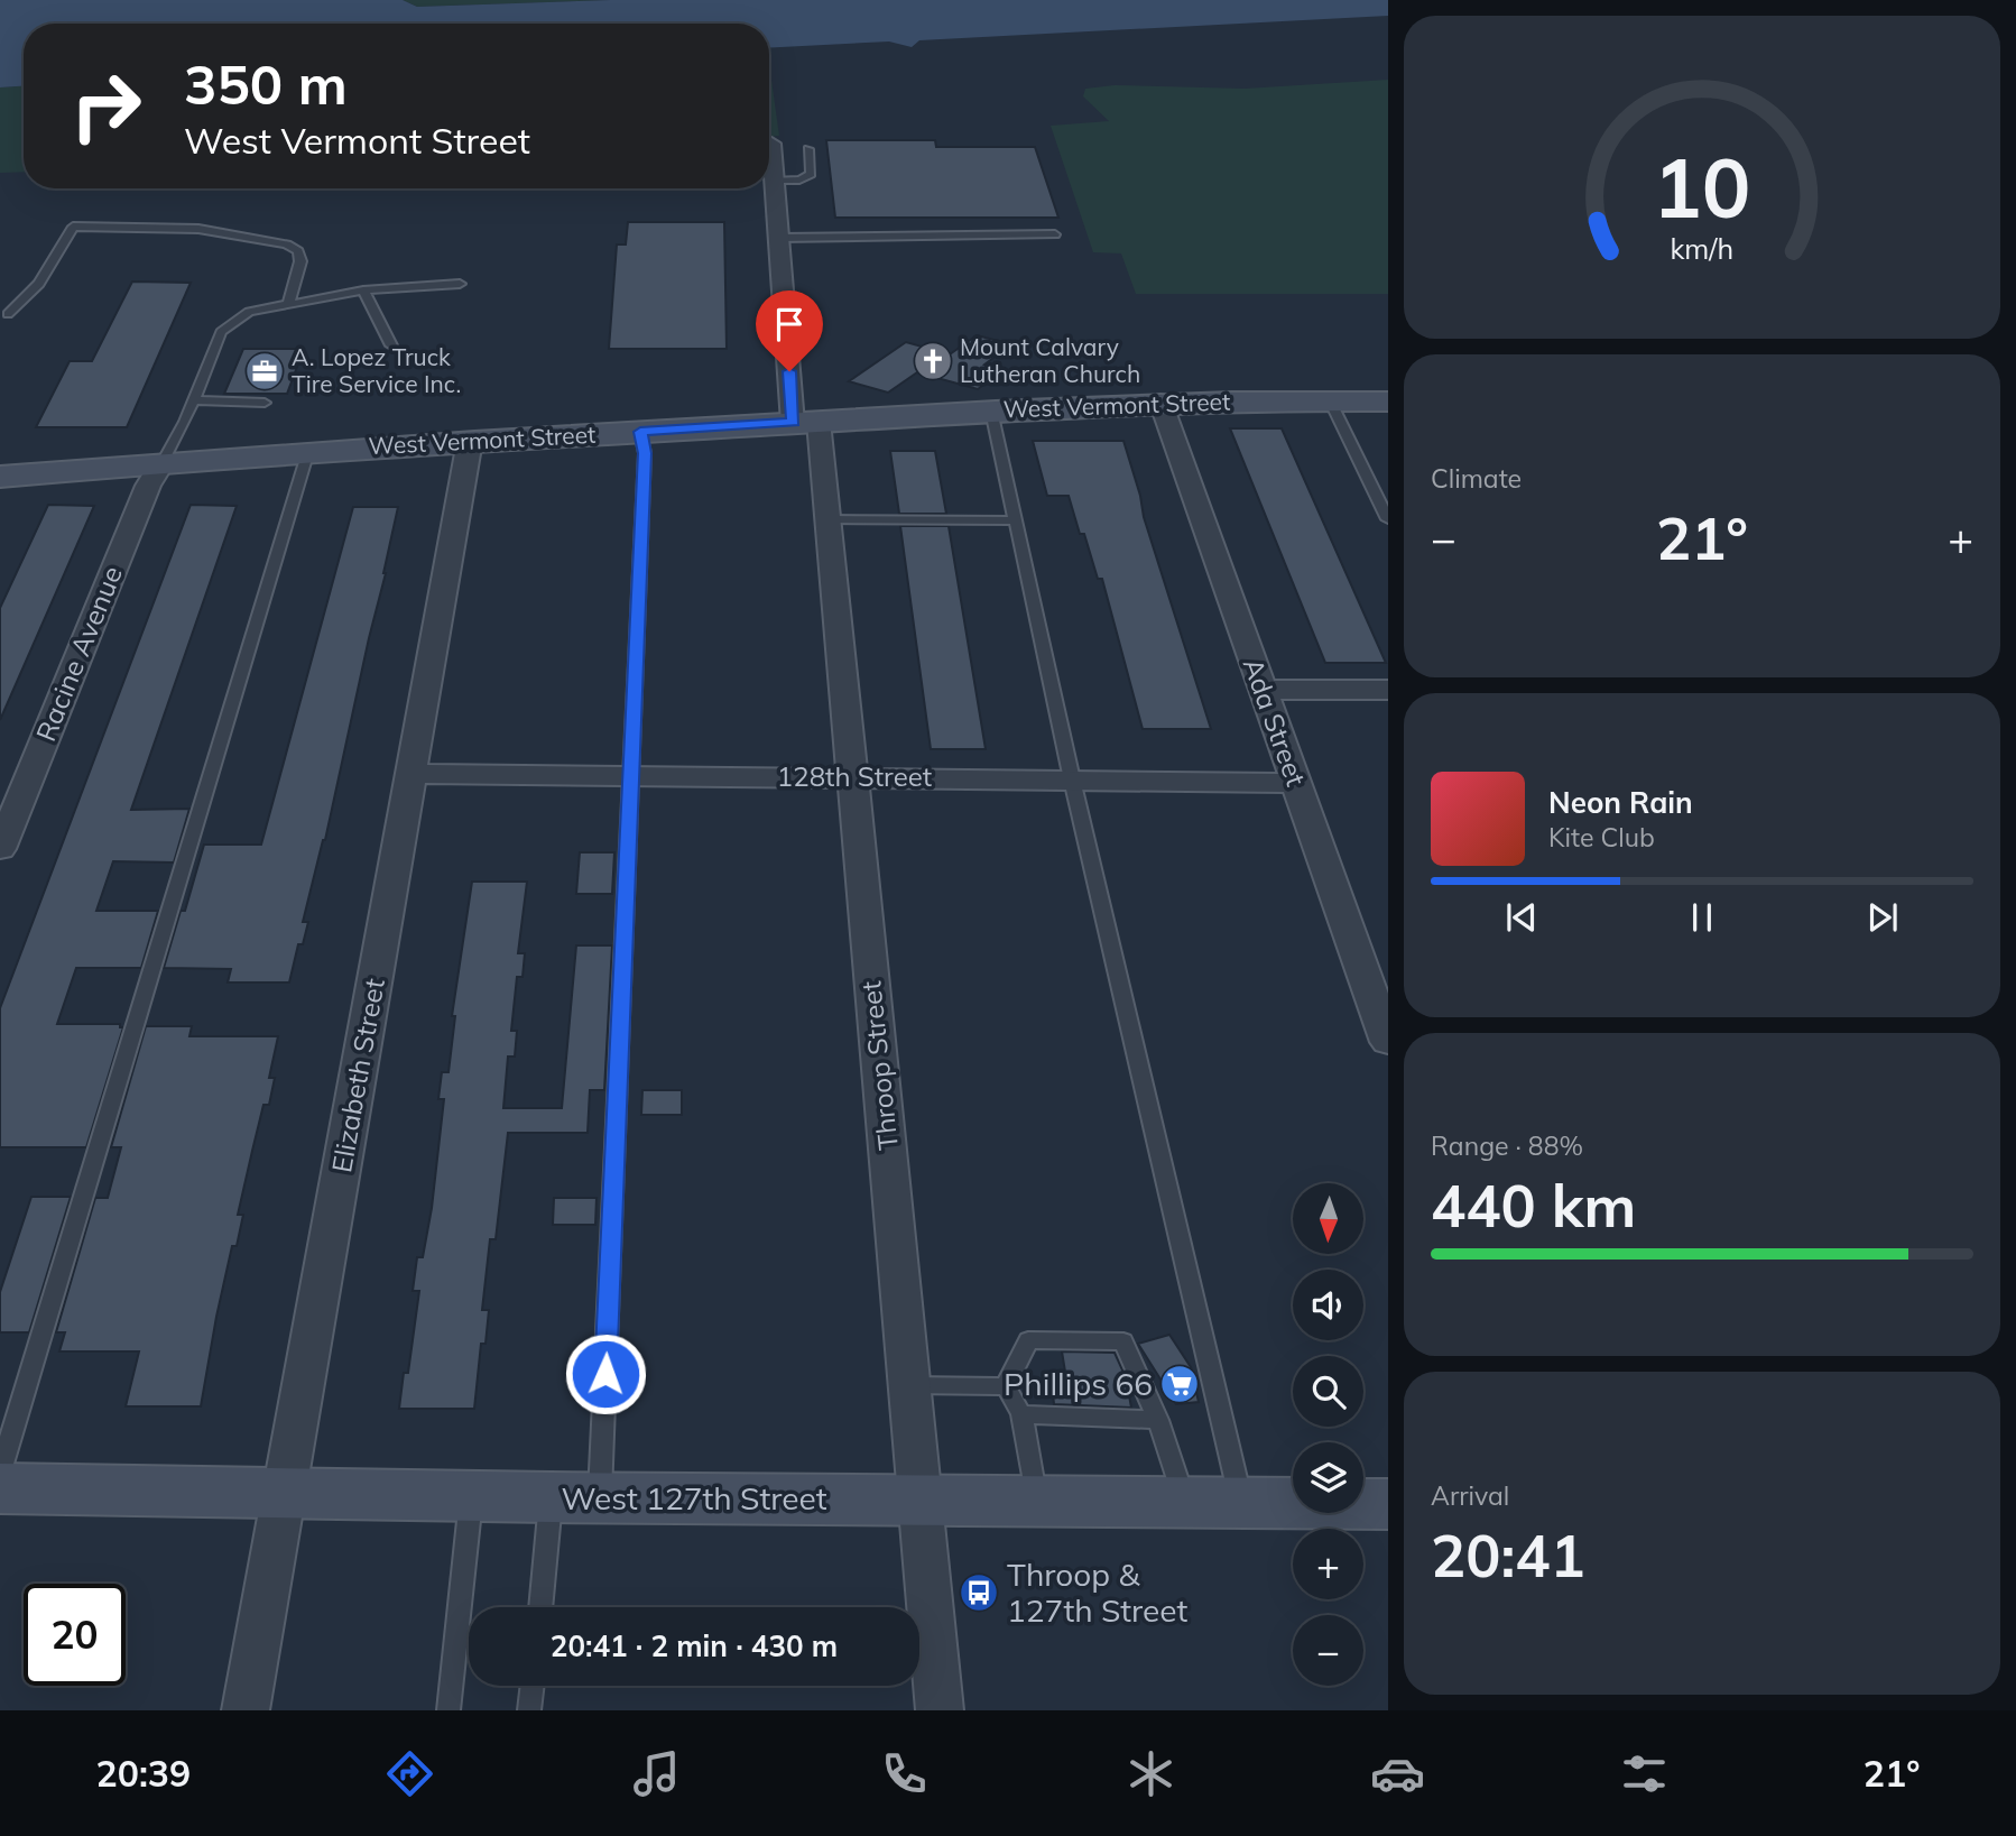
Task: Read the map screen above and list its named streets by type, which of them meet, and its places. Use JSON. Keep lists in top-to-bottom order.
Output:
{
  "streets": {
    "street": [
      "West Vermont Street",
      "Racine Avenue",
      "Ada Street",
      "128th Street",
      "Throop Street",
      "Elizabeth Street",
      "West 127th Street"
    ]
  },
  "crossings": [
    ["West Vermont Street", "Racine Avenue"],
    ["West Vermont Street", "Ada Street"],
    ["West Vermont Street", "Throop Street"],
    ["West Vermont Street", "Elizabeth Street"],
    ["Ada Street", "128th Street"],
    ["128th Street", "Throop Street"],
    ["128th Street", "Elizabeth Street"],
    ["Throop Street", "West 127th Street"],
    ["Elizabeth Street", "West 127th Street"]
  ],
  "places": {
    "church": ["Mount Calvary Lutheran Church"],
    "office": ["A. Lopez Truck Tire Service Inc."],
    "supermarket": ["Phillips 66"],
    "bus stop": ["Throop & 127th Street"]
  },
  "north": "bottom",
  "page": {
    "turn": ["350 m", "West Vermont Street"],
    "tile": [
      "Climate",
      ["Range · 88%", "440 km"],
      ["Arrival", "20:41"]
    ],
    "heat": ["−", "21°", "+"],
    "song": ["Neon Rain", "Kite Club"],
    "map_buttons": ["+", "−"],
    "limit": "20",
    "trip": "20:41 · 2 min · 430 m",
    "tabs": ["20:39", "21°"],
    "gauge": ["10", "km/h"]
  }
}
